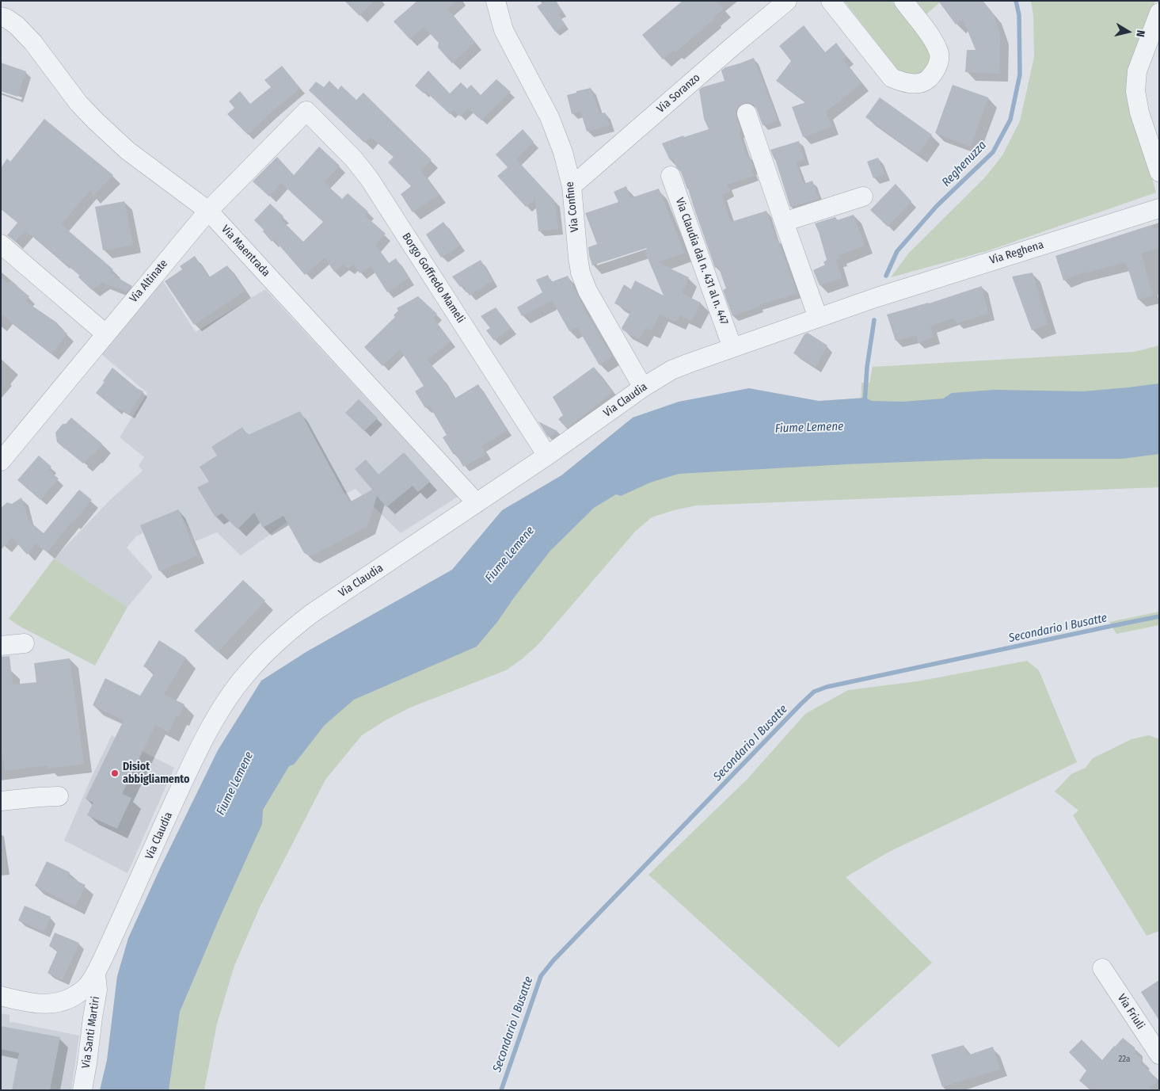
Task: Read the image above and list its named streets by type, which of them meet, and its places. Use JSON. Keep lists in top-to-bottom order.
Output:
{
  "streets": {
    "street": [
      "Via Soranzo",
      "Via Confine",
      "Via Maentrada",
      "Via Reghena",
      "Via Claudia dal n. 431 al n. 447",
      "Borgo Goffredo Mameli",
      "Via Altinate",
      "Via Claudia",
      "Via Friuli",
      "Via Santi Martiri"
    ]
  },
  "crossings": [
    ["Via Soranzo", "Via Confine"],
    ["Via Confine", "Via Claudia"],
    ["Via Maentrada", "Via Altinate"],
    ["Via Maentrada", "Via Claudia"],
    ["Via Reghena", "Via Claudia"],
    ["Via Claudia dal n. 431 al n. 447", "Via Claudia"],
    ["Borgo Goffredo Mameli", "Via Altinate"],
    ["Borgo Goffredo Mameli", "Via Claudia"],
    ["Via Claudia", "Via Santi Martiri"]
  ],
  "water": ["Reghenuzza", "Fiume Lemene", "Secondario I Busatte"],
  "places": ["Disiot abbigliamento"],
  "house_numbers": ["22a"],
  "north": "right"
}
